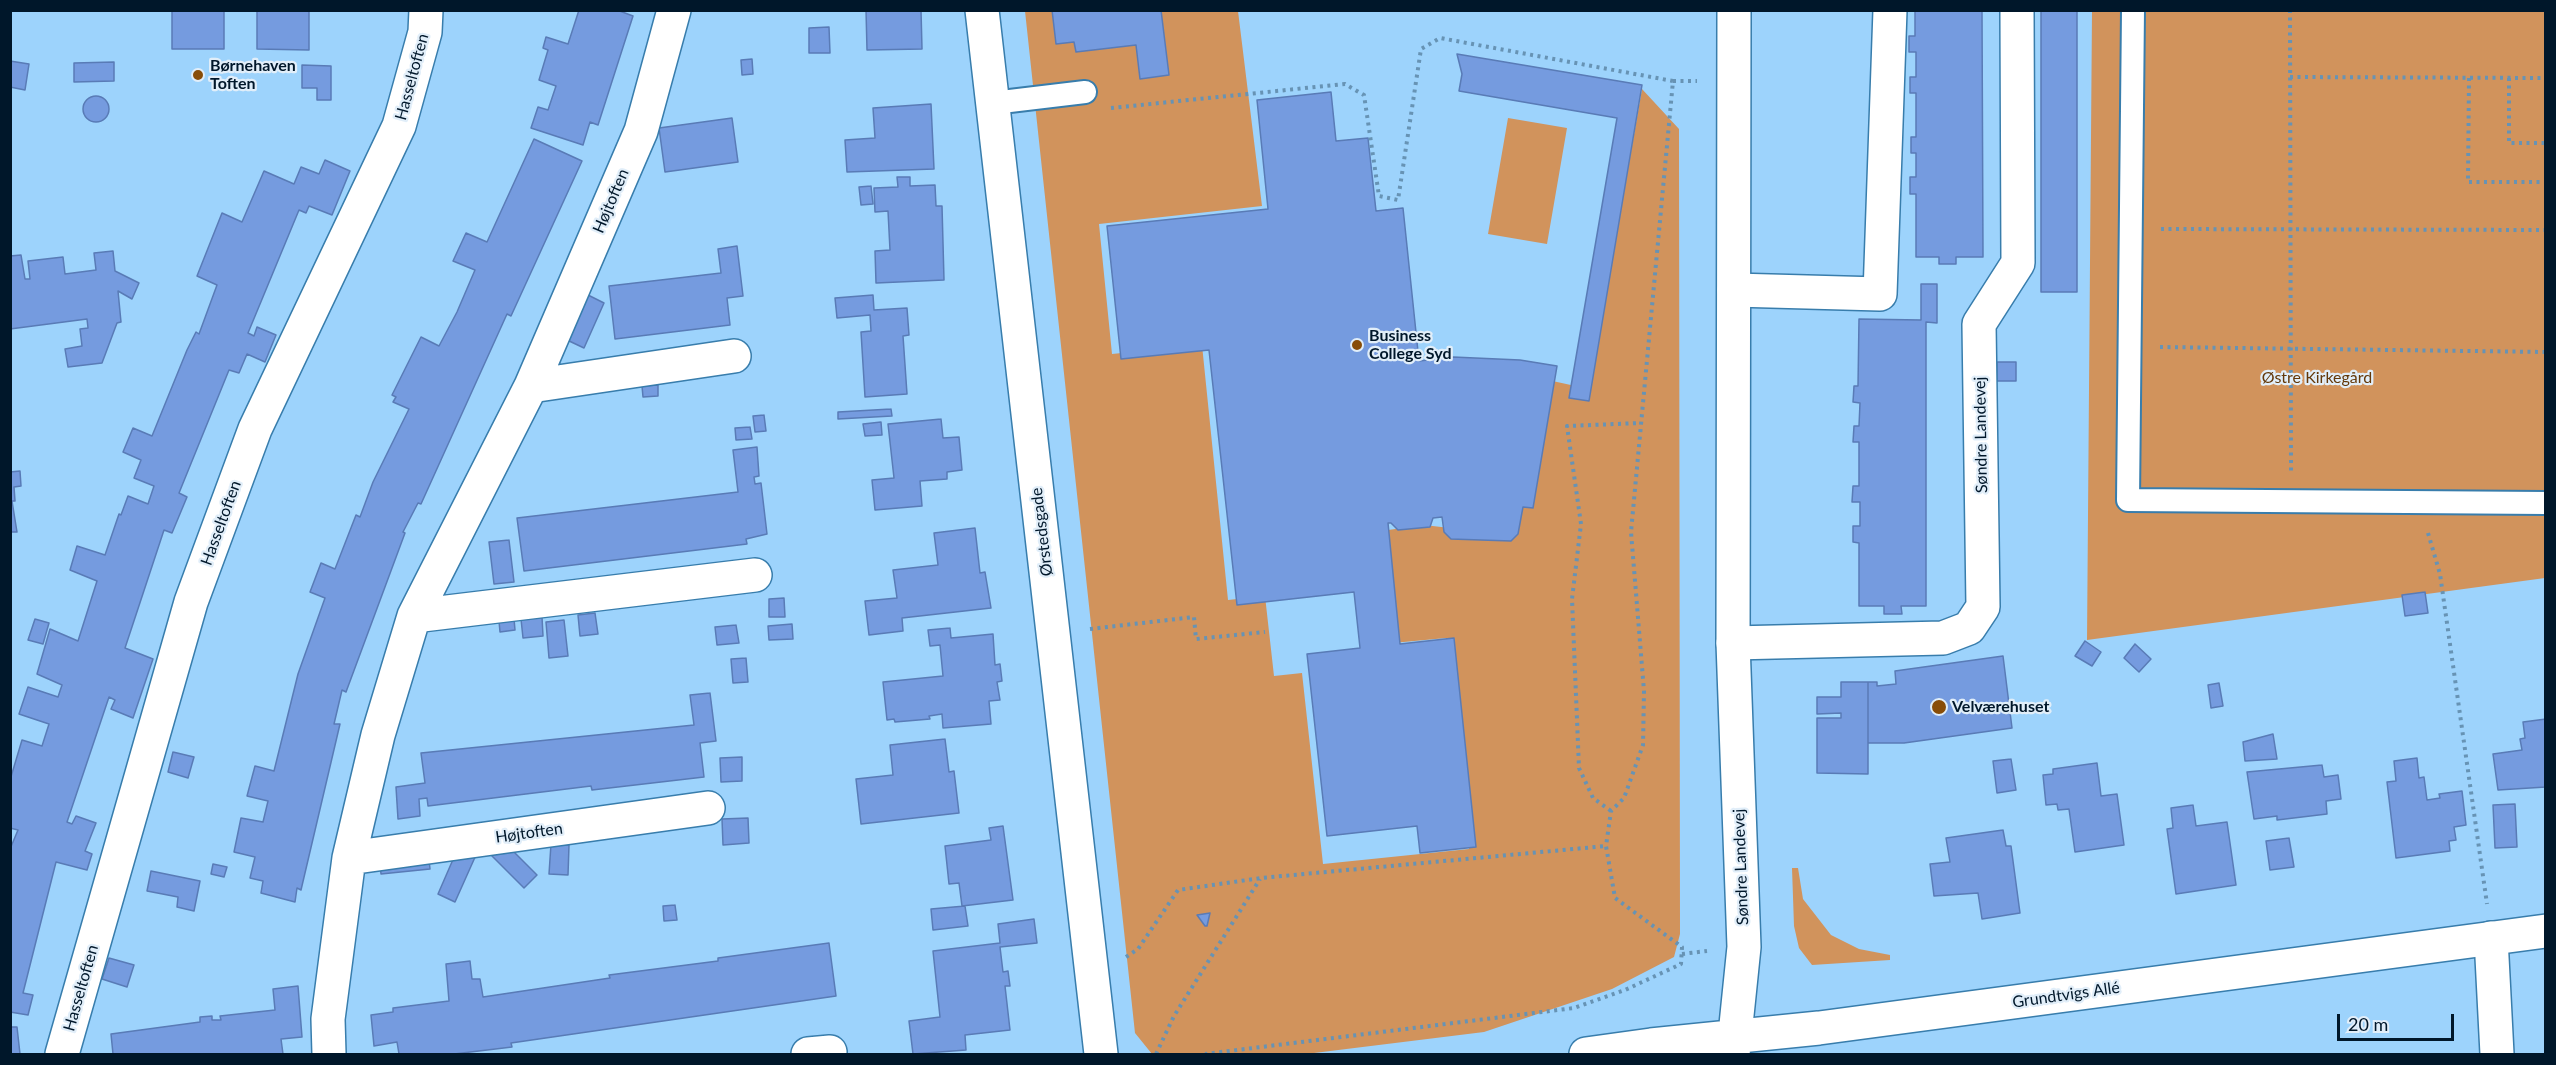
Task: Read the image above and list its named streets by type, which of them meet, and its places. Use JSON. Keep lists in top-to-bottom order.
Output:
{
  "streets": {
    "street": [
      "Hasseltoften",
      "Højtoften",
      "Søndre Landevej",
      "Ørstedsgade",
      "Grundtvigs Allé"
    ]
  },
  "crossings": [
    ["Søndre Landevej", "Grundtvigs Allé"]
  ],
  "parks": ["Østre Kirkegård"],
  "places": ["Børnehaven Toften", "Business College Syd", "Velværehuset"],
  "scale_bar": "20 m"
}
